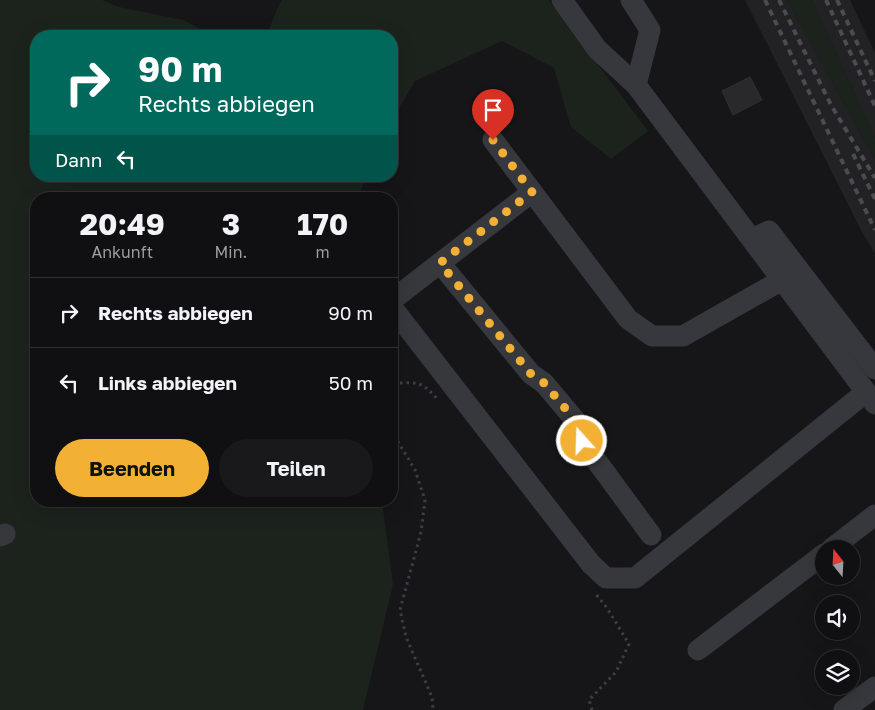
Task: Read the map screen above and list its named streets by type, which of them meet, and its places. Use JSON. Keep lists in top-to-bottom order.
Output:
{
  "north": "top",
  "page": {
    "turn": ["90 m", "Rechts abbiegen"],
    "then": "Dann",
    "eta": [
      "20:49",
      "Ankunft",
      "3",
      "Min.",
      "170",
      "m"
    ],
    "list": [
      {
        "name": "Rechts abbiegen",
        "value": "90 m"
      },
      {
        "name": "Links abbiegen",
        "value": "50 m"
      }
    ],
    "buttons": ["Beenden", "Teilen"]
  }
}
